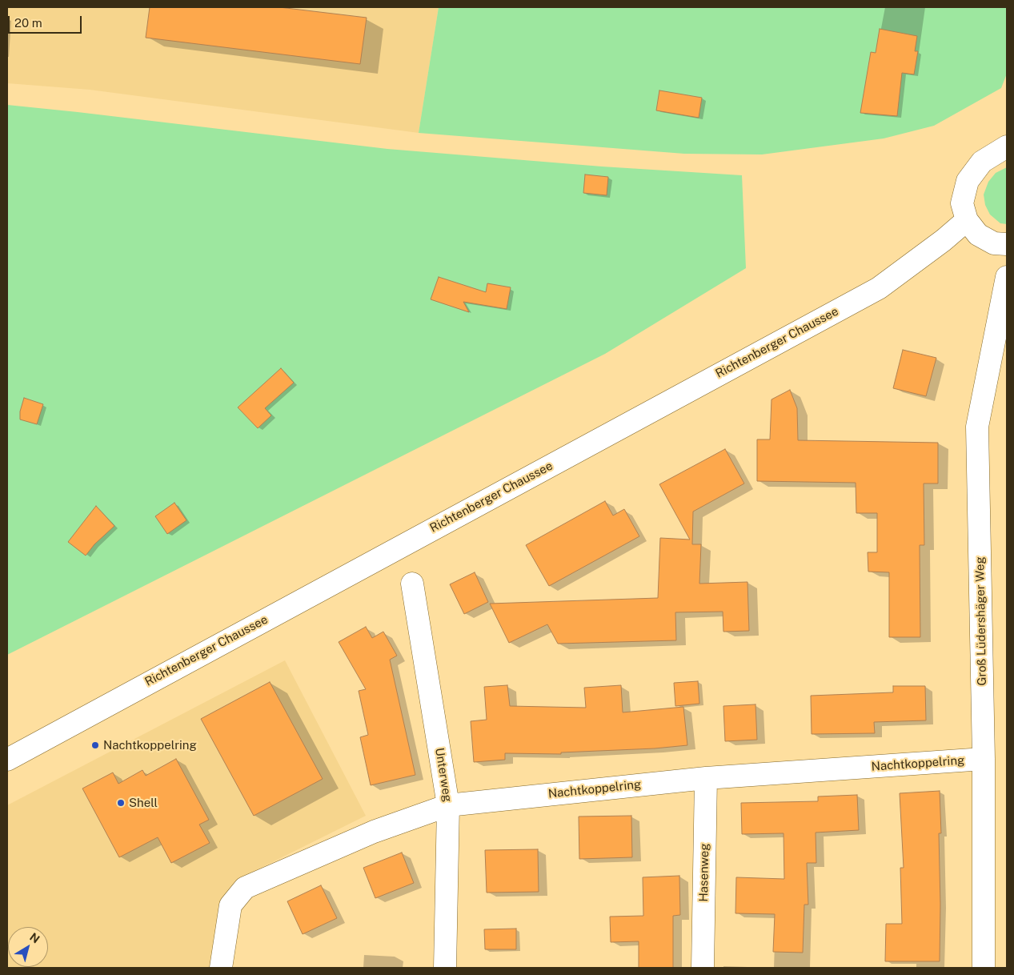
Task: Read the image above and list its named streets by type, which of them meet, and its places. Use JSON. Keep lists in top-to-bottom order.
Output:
{
  "streets": {
    "street": [
      "Richtenberger Chaussee",
      "Groß Lüdershäger Weg",
      "Nachtkoppelring",
      "Unterweg",
      "Hasenweg"
    ]
  },
  "crossings": [
    ["Groß Lüdershäger Weg", "Nachtkoppelring"],
    ["Nachtkoppelring", "Unterweg"],
    ["Nachtkoppelring", "Hasenweg"]
  ],
  "places": ["Nachtkoppelring", "Shell"],
  "scale_bar": "20 m",
  "north": "top right"
}
